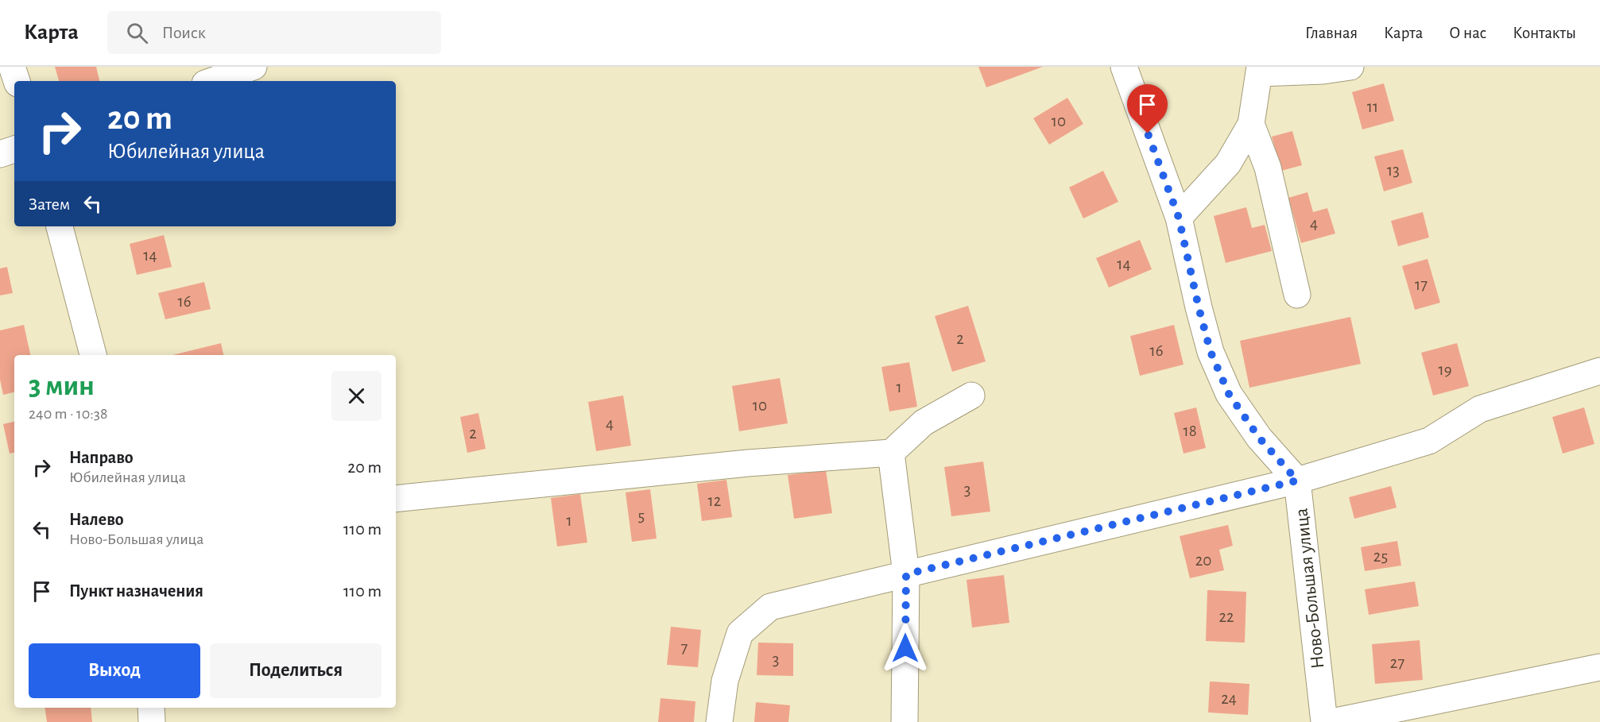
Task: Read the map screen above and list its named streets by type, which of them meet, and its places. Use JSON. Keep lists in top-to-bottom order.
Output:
{
  "streets": {
    "street": ["Ново-Большая улица"]
  },
  "house_numbers": [
    "11",
    "10",
    "13",
    "4",
    "14",
    "14",
    "17",
    "16",
    "2",
    "16",
    "19",
    "1",
    "10",
    "4",
    "18",
    "2",
    "3",
    "12",
    "5",
    "1",
    "25",
    "20",
    "22",
    "7",
    "3",
    "27",
    "24"
  ],
  "page": {
    "header": "Карта",
    "search": "Поиск",
    "nav": [
      "Главная",
      "Карта",
      "О нас",
      "Контакты"
    ],
    "turn": ["20 m", "Юбилейная улица"],
    "then": "Затем",
    "heading": ["3 мин", "240 m · 10:38"],
    "list": [
      {
        "name": "Направо",
        "note": "Юбилейная улица",
        "value": "20 m"
      },
      {
        "name": "Налево",
        "note": "Ново-Большая улица",
        "value": "110 m"
      },
      {
        "name": "Пункт назначения",
        "value": "110 m"
      }
    ],
    "buttons": ["Выход", "Поделиться"]
  }
}
